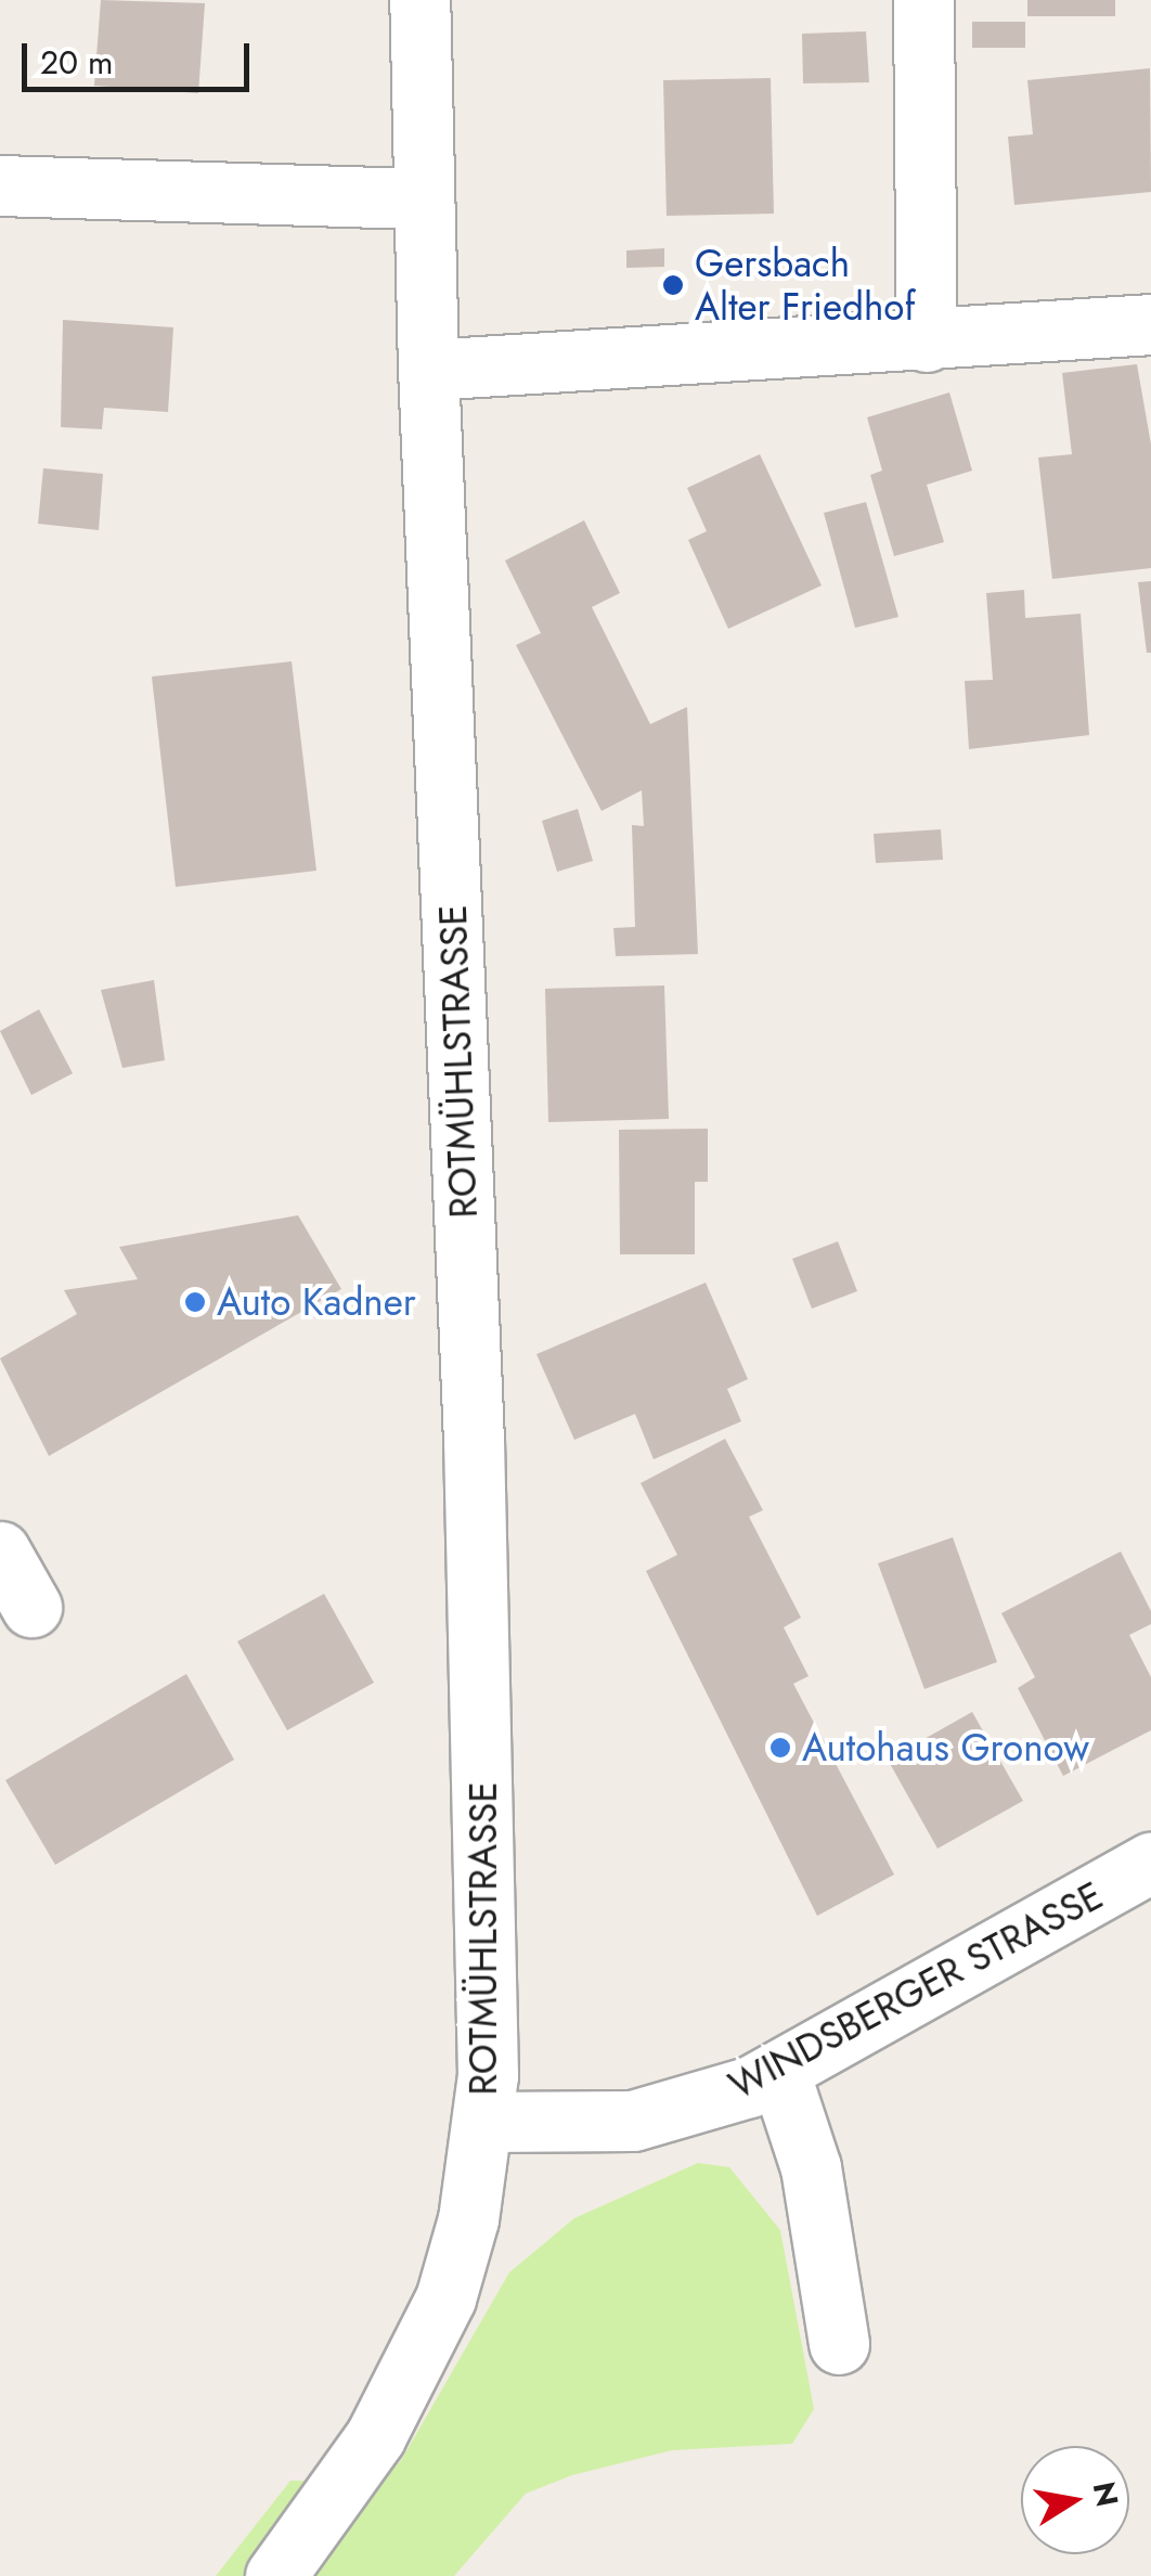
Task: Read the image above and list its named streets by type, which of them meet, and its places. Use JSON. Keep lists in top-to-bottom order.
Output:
{
  "streets": {
    "street": ["ROTMÜHLSTRASSE", "WINDSBERGER STRASSE"]
  },
  "crossings": [
    ["ROTMÜHLSTRASSE", "WINDSBERGER STRASSE"]
  ],
  "places": ["Gersbach Alter Friedhof", "Auto Kadner", "Autohaus Gronow"],
  "scale_bar": "20 m",
  "north": "right"
}
